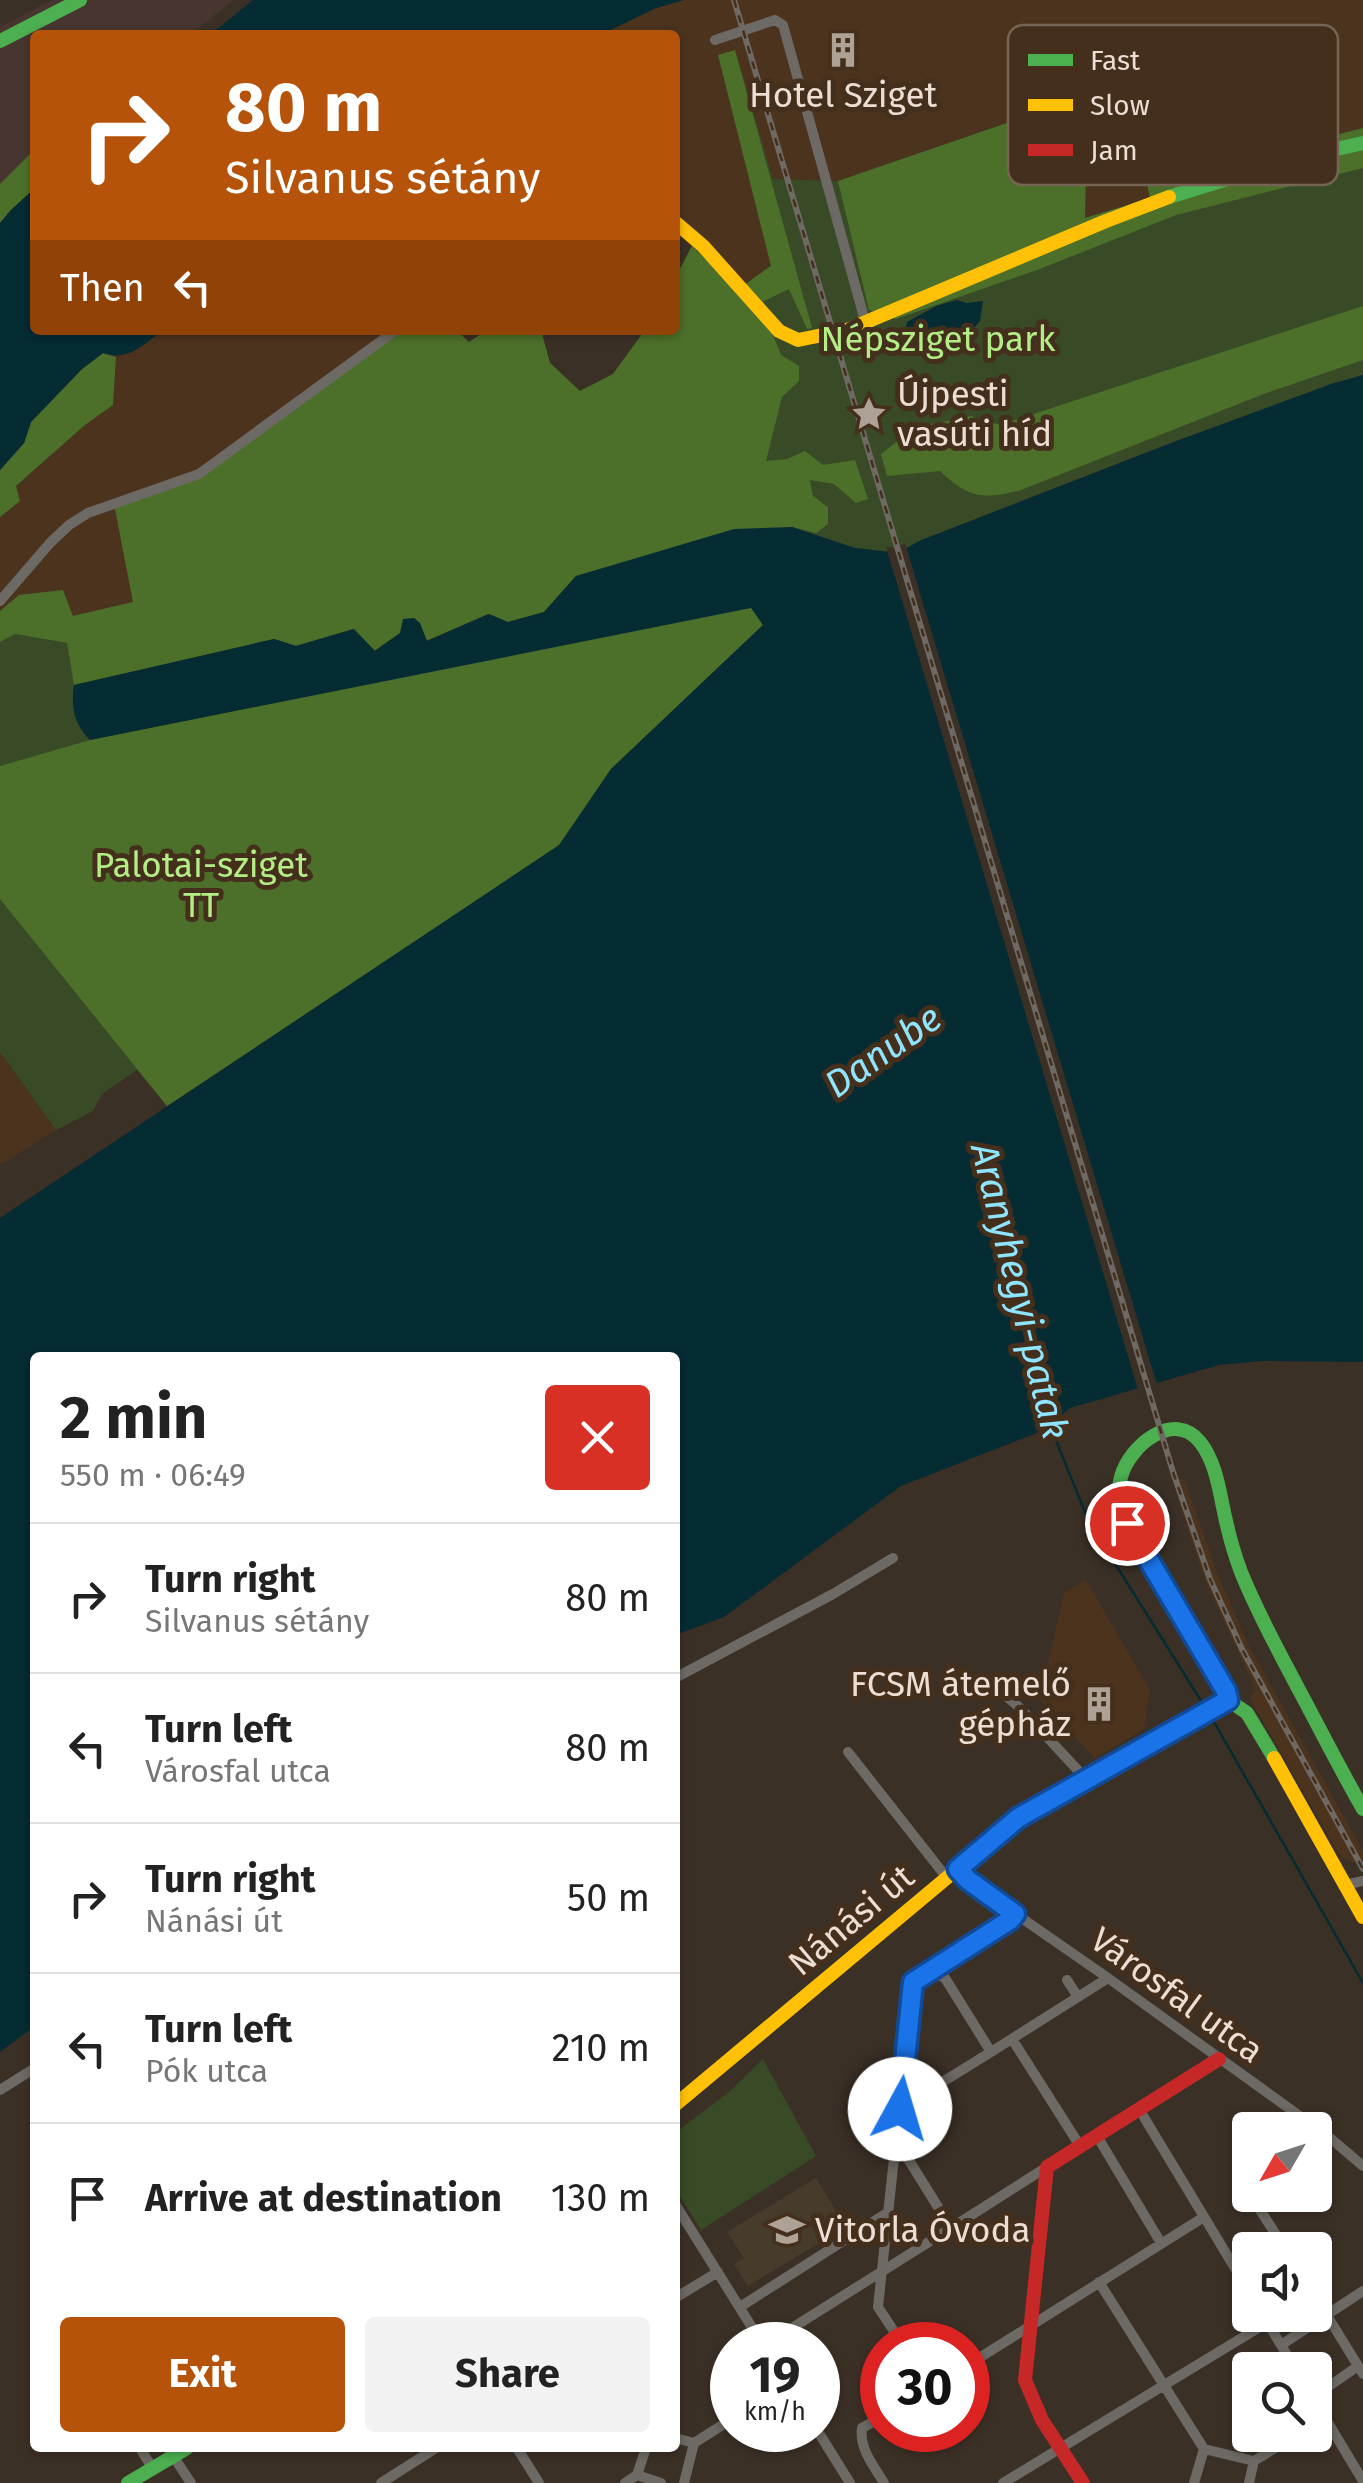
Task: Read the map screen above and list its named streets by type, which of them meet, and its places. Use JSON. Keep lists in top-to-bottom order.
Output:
{
  "streets": {
    "street": ["Nánási út", "Városfal utca"]
  },
  "crossings": [
    ["Nánási út", "Városfal utca"]
  ],
  "water": ["Danube", "Aranyhegyi-patak"],
  "parks": ["Népsziget park", "Palotai-sziget TT"],
  "places": {
    "building": ["Hotel Sziget", "FCSM átemelő gépház"],
    "place": ["Újpesti vasúti híd"],
    "school or university": ["Vitorla Óvoda"]
  },
  "legend": ["Fast", "Slow", "Jam"],
  "north": "bottom left",
  "page": {
    "turn": ["80 m", "Silvanus sétány"],
    "then": "Then",
    "heading": ["2 min", "550 m · 06:49"],
    "list": [
      {
        "name": "Turn right",
        "note": "Silvanus sétány",
        "value": "80 m"
      },
      {
        "name": "Turn left",
        "note": "Városfal utca",
        "value": "80 m"
      },
      {
        "name": "Turn right",
        "note": "Nánási út",
        "value": "50 m"
      },
      {
        "name": "Turn left",
        "note": "Pók utca",
        "value": "210 m"
      },
      {
        "name": "Arrive at destination",
        "value": "130 m"
      }
    ],
    "buttons": ["Exit", "Share"],
    "speed": "19 km/h",
    "limit": "30"
  }
}
